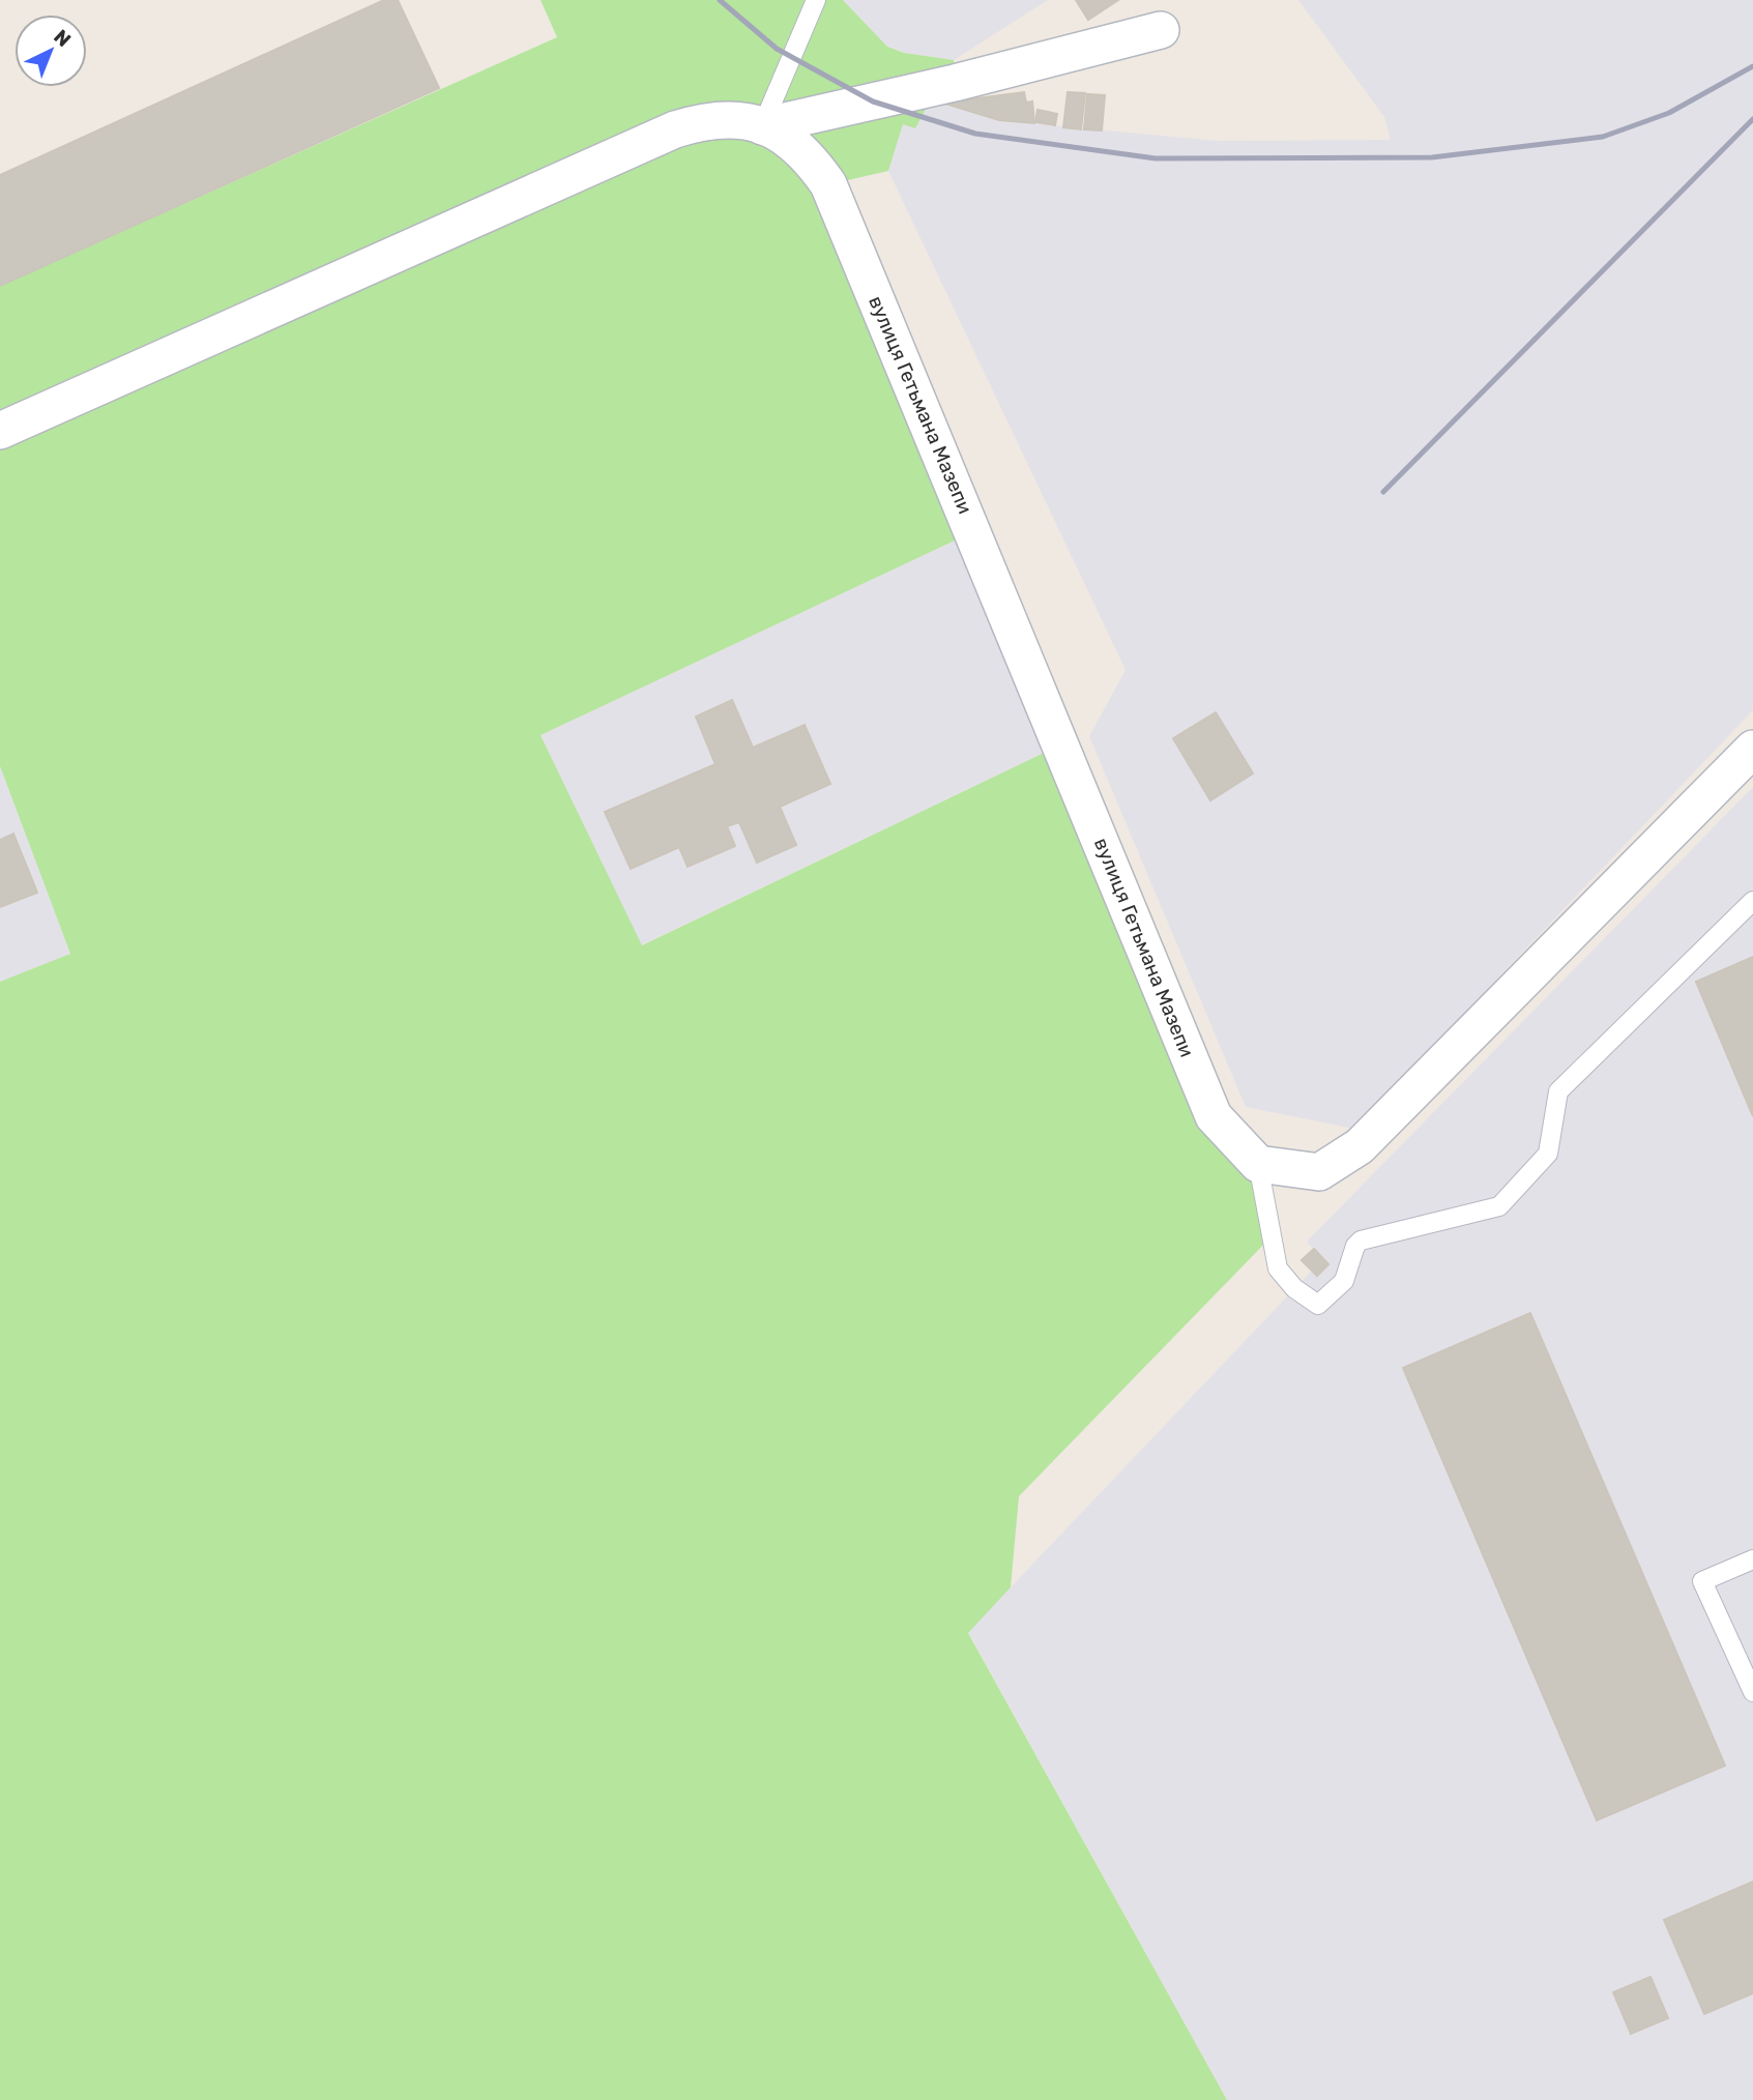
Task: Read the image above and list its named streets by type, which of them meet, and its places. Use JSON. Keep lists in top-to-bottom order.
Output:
{
  "streets": {
    "street": ["вулиця Гетьмана Мазепи"]
  },
  "north": "top right"
}
